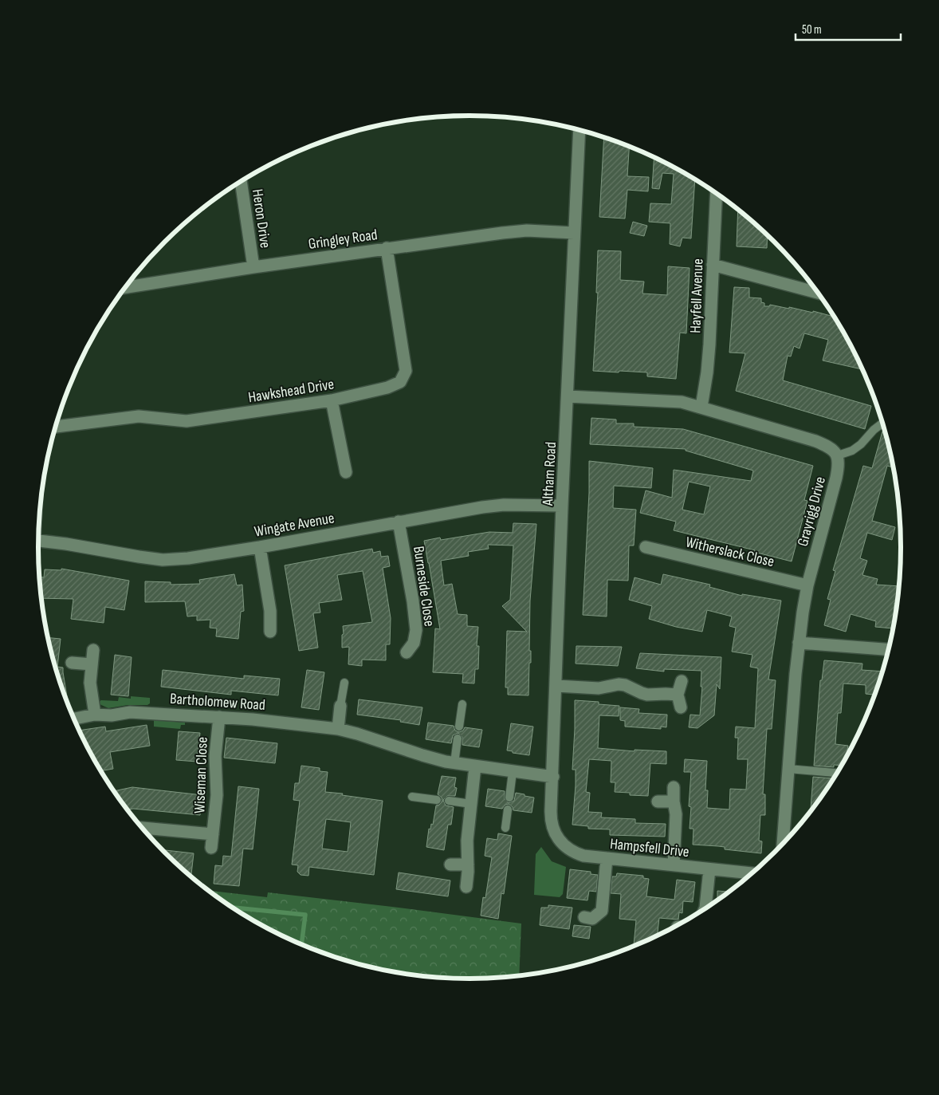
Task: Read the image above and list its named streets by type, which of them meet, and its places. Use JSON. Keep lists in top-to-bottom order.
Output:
{
  "streets": {
    "street": [
      "Heron Drive",
      "Gringley Road",
      "Hayfell Avenue",
      "Hawkshead Drive",
      "Altham Road",
      "Grayrigg Drive",
      "Wingate Avenue",
      "Witherslack Close",
      "Burneside Close",
      "Bartholomew Road",
      "Wiseman Close",
      "Hampsfell Drive"
    ]
  },
  "crossings": [
    ["Heron Drive", "Gringley Road"],
    ["Gringley Road", "Hawkshead Drive"],
    ["Gringley Road", "Altham Road"],
    ["Altham Road", "Wingate Avenue"],
    ["Altham Road", "Bartholomew Road"],
    ["Altham Road", "Hampsfell Drive"],
    ["Grayrigg Drive", "Witherslack Close"],
    ["Wingate Avenue", "Burneside Close"],
    ["Bartholomew Road", "Wiseman Close"]
  ],
  "scale_bar": "50 m"
}
